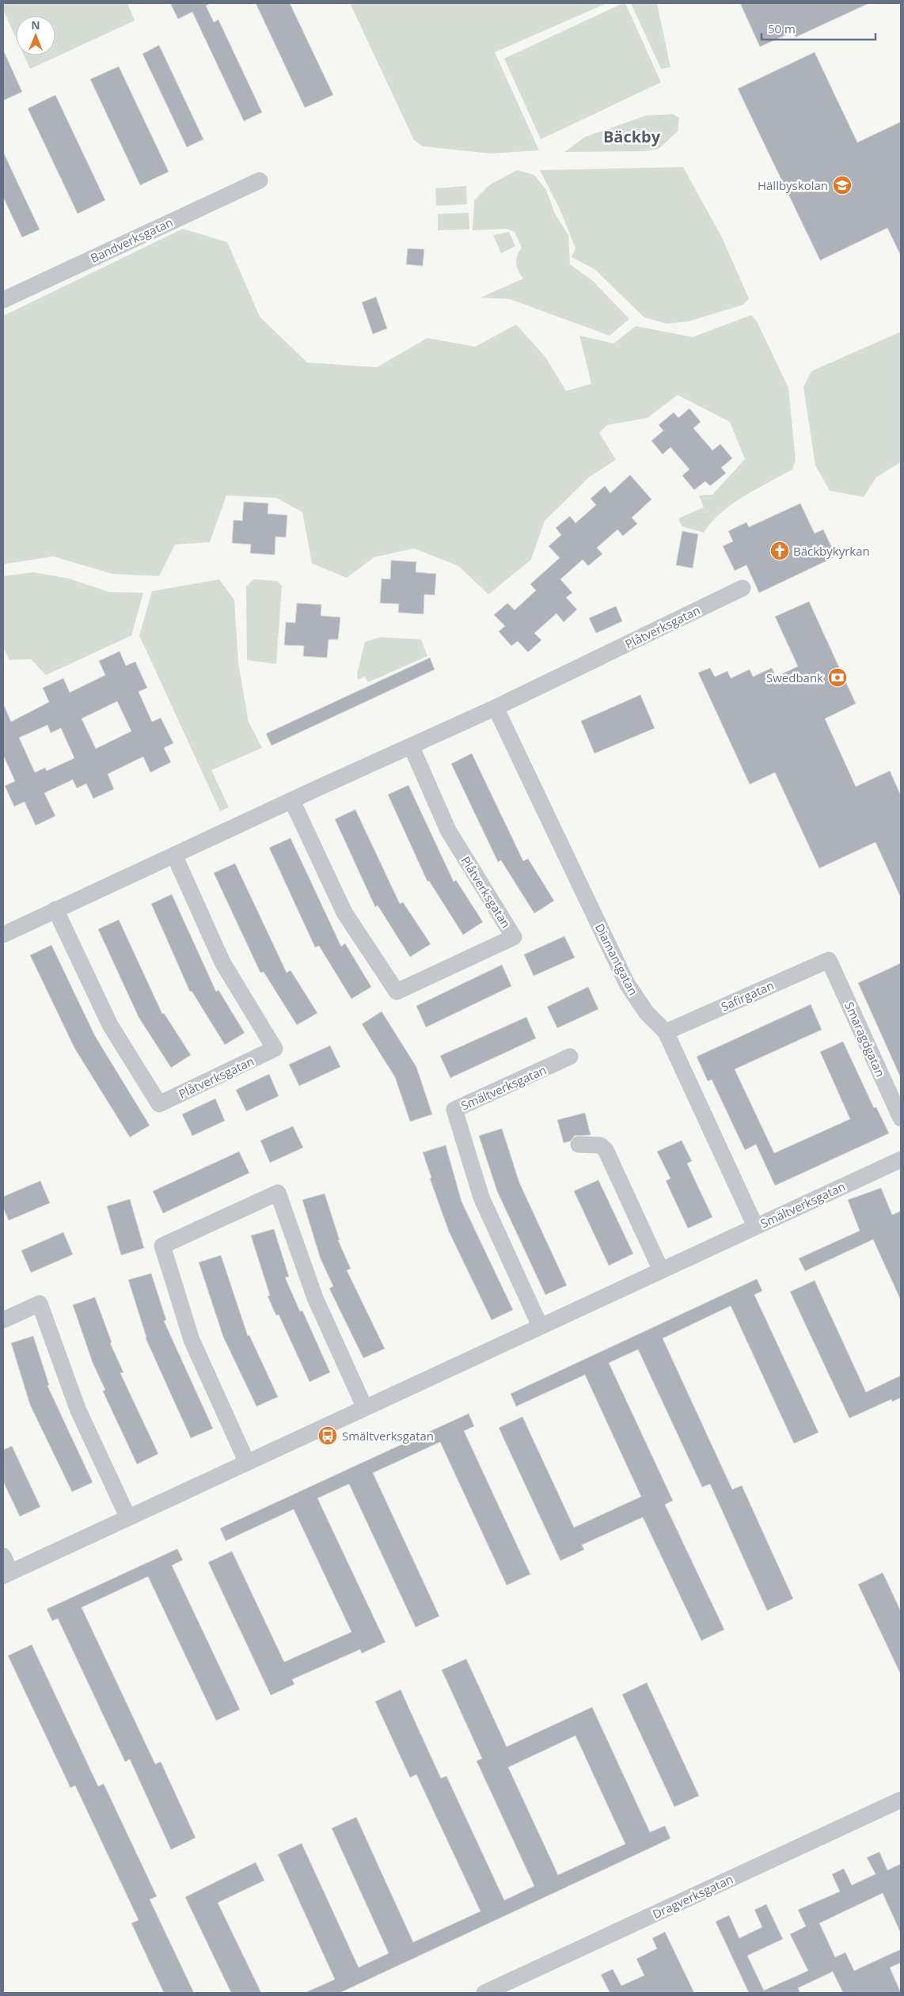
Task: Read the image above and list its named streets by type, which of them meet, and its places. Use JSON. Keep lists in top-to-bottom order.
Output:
{
  "streets": {
    "street": [
      "Bandverksgatan",
      "Plåtverksgatan",
      "Diamantgatan",
      "Safirgatan",
      "Smaragdgatan",
      "Smältverksgatan",
      "Dragverksgatan"
    ]
  },
  "crossings": [
    ["Plåtverksgatan", "Diamantgatan"],
    ["Diamantgatan", "Safirgatan"],
    ["Diamantgatan", "Smältverksgatan"],
    ["Safirgatan", "Smaragdgatan"]
  ],
  "districts": ["Bäckby"],
  "places": {
    "school or university": ["Hällbyskolan"],
    "church": ["Bäckbykyrkan"],
    "bank": ["Swedbank"],
    "bus stop": ["Smältverksgatan"]
  },
  "scale_bar": "50 m",
  "north": "top"
}
